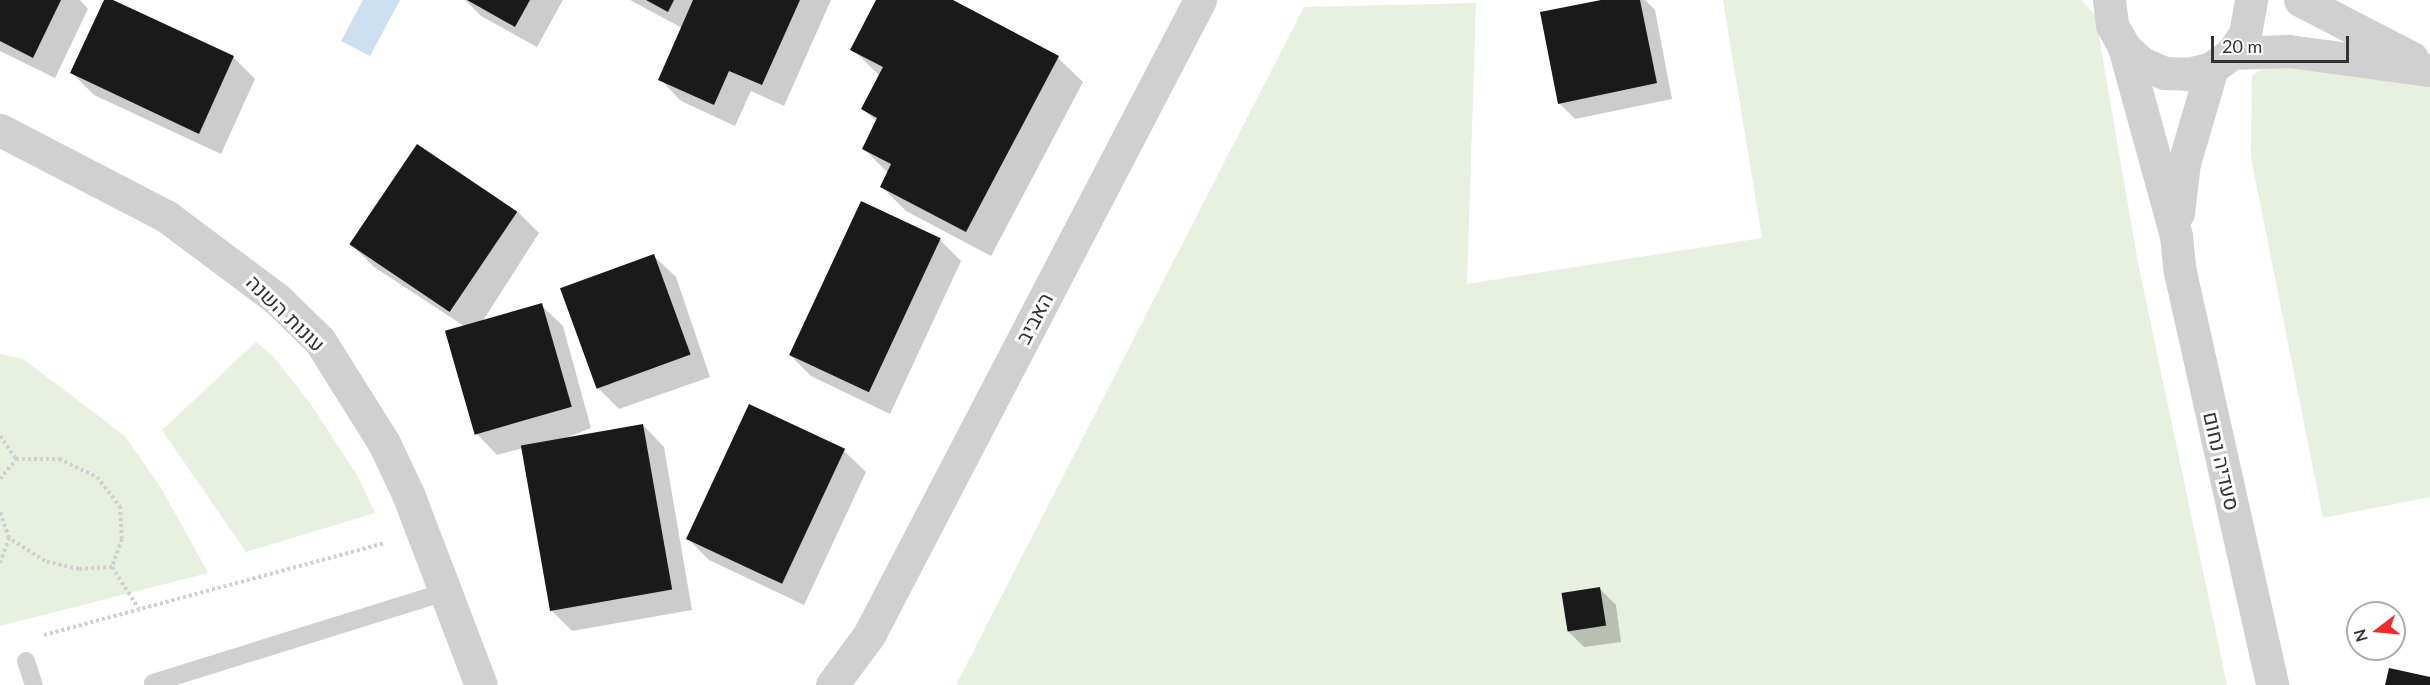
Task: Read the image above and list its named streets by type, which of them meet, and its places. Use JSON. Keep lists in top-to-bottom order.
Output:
{
  "streets": {
    "street": ["עונות השנה", "האביב", "סעדיה נחום"]
  },
  "scale_bar": "20 m",
  "north": "left"
}
